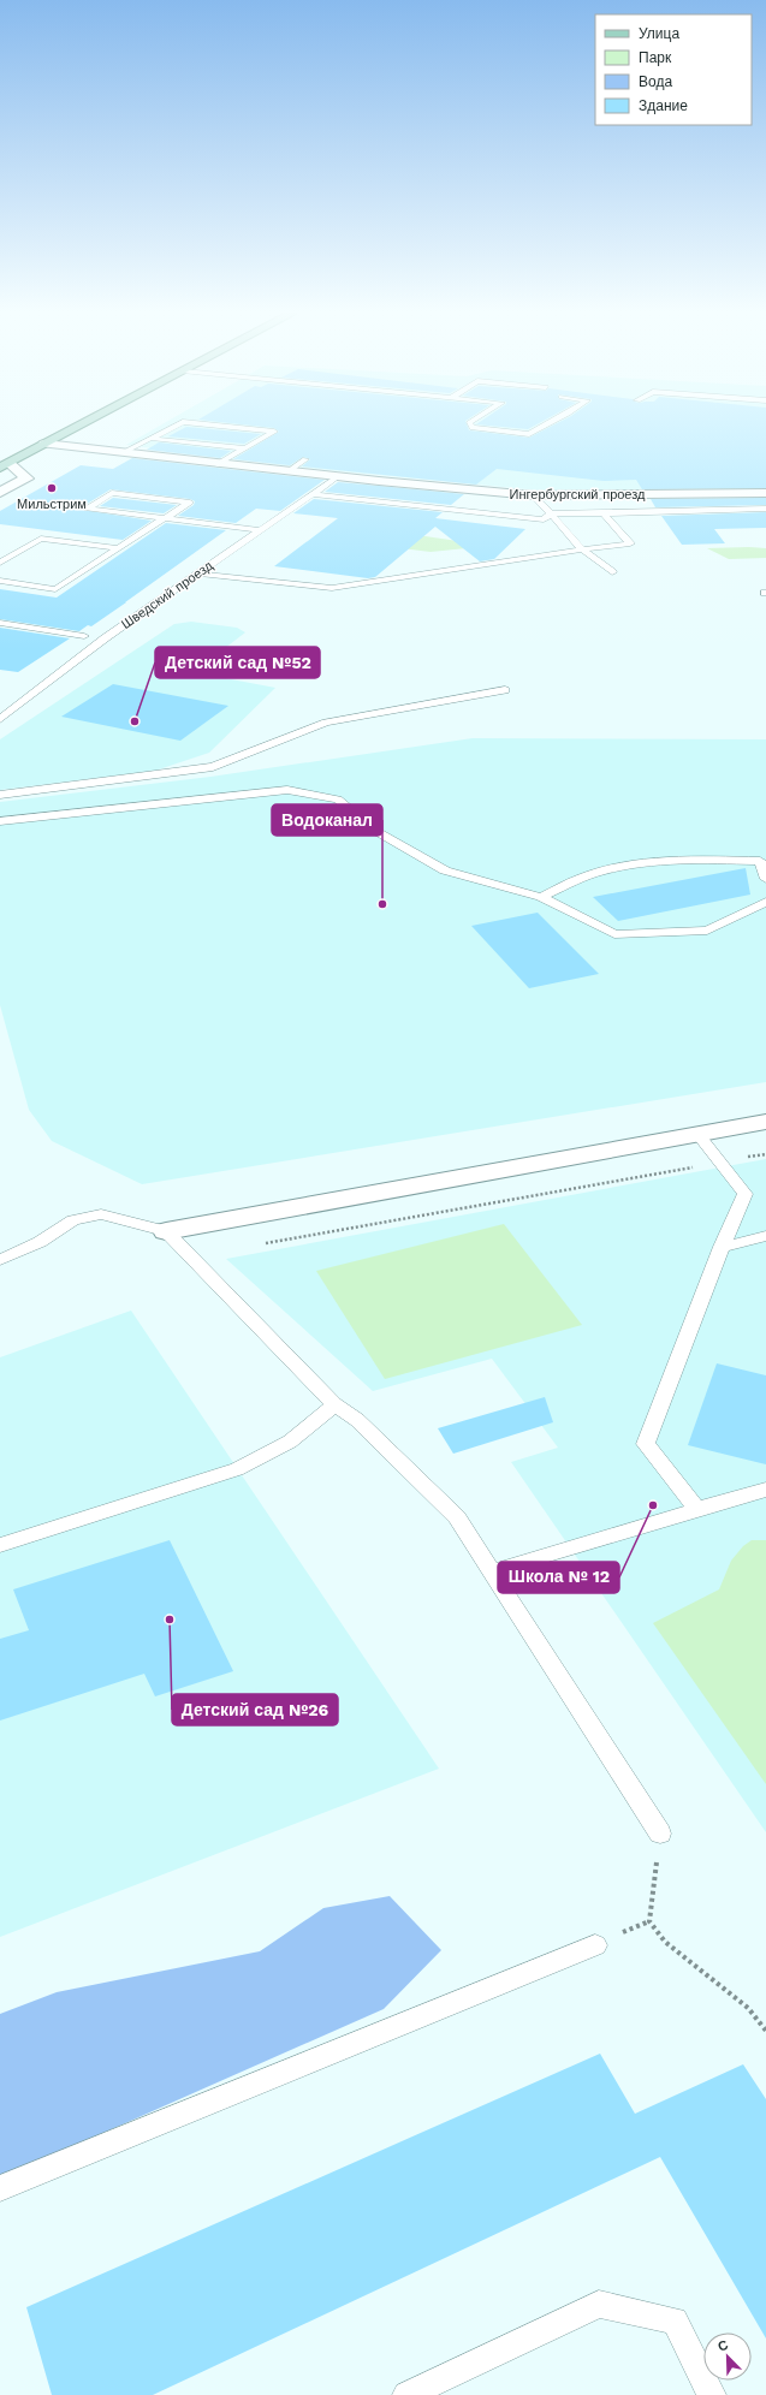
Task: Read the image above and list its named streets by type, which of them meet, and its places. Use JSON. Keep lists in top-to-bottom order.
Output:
{
  "streets": {
    "street": ["Ингербургский проезд"],
    "lane": ["Шведский проезд"]
  },
  "crossings": [
    ["Ингербургский проезд", "Шведский проезд"]
  ],
  "places": [
    "Мильстрим",
    "Детский сад №52",
    "Водоканал",
    "Школа № 12",
    "Детский сад №26"
  ],
  "legend": [
    "Улица",
    "Парк",
    "Вода",
    "Здание"
  ],
  "north": "top left"
}
